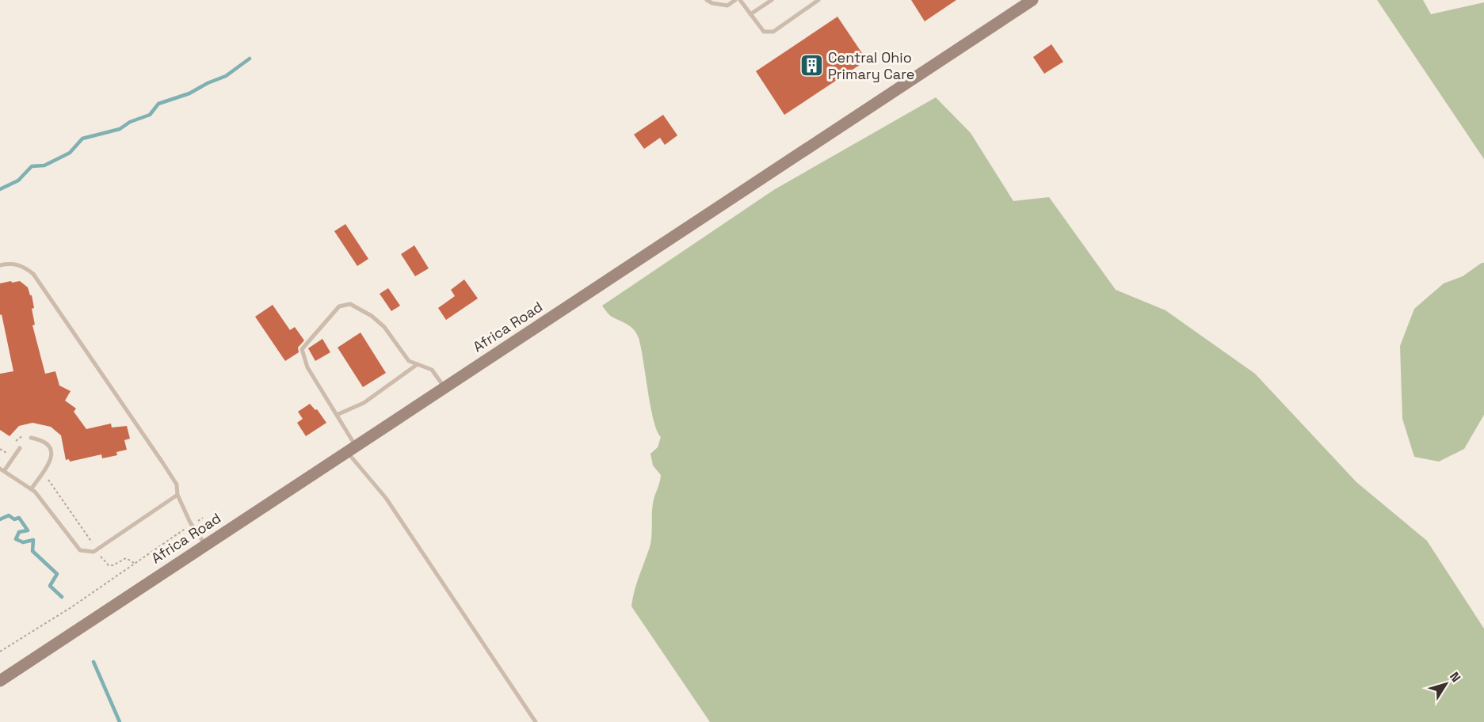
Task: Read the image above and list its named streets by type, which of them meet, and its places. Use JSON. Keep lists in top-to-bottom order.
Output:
{
  "streets": {
    "street": ["Africa Road"]
  },
  "places": {
    "building": ["Central Ohio Primary Care"]
  },
  "north": "top right"
}
